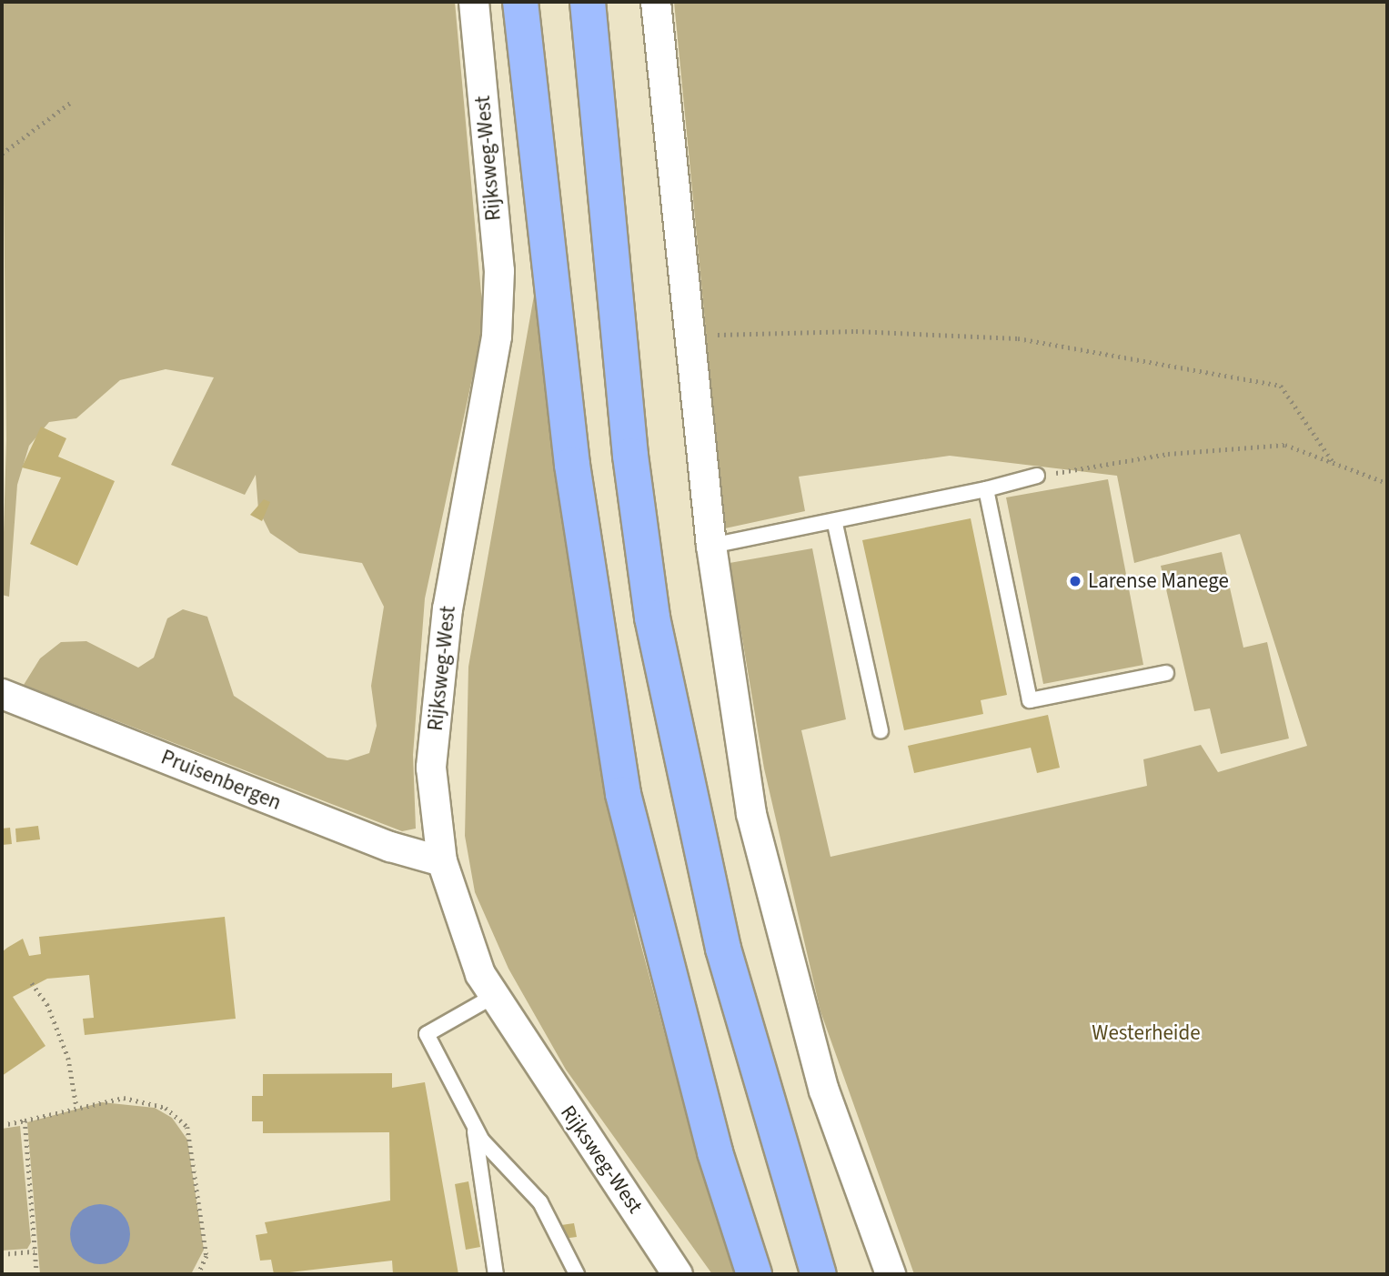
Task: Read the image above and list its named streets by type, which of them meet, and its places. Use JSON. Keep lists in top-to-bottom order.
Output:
{
  "streets": {
    "street": ["Rijksweg-West", "Pruisenbergen"]
  },
  "crossings": [
    ["Rijksweg-West", "Pruisenbergen"]
  ],
  "parks": ["Westerheide"],
  "places": ["Larense Manege"]
}
